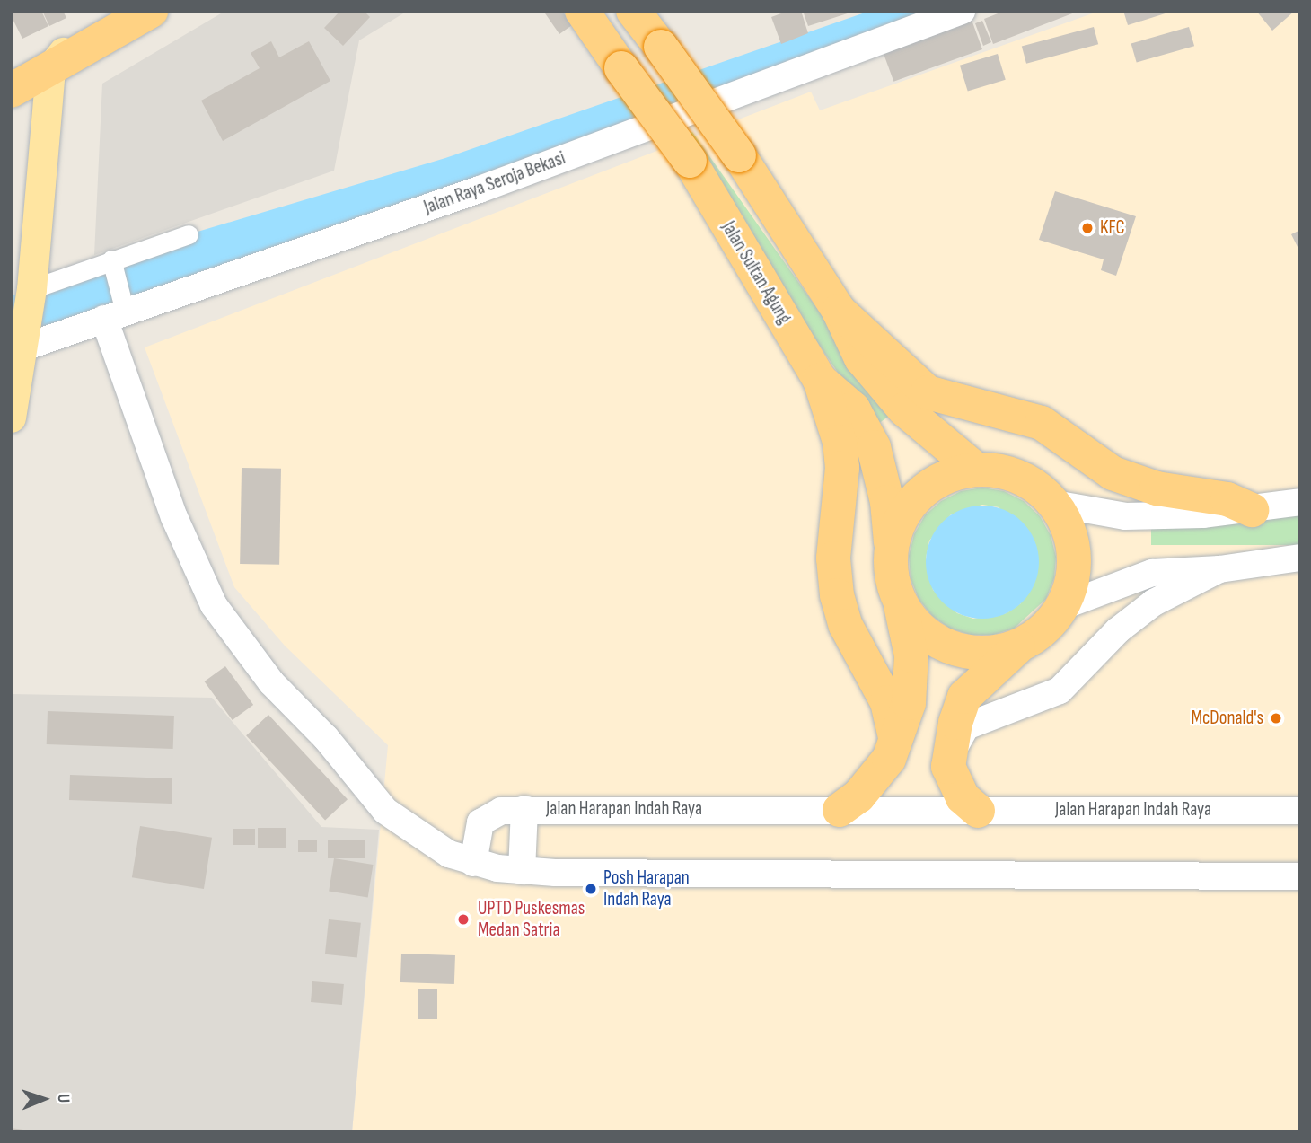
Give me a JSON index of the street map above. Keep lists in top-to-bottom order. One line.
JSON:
{"streets":{"highway":["Jalan Sultan Agung"],"street":["Jalan Raya Seroja Bekasi","Jalan Harapan Indah Raya"]},"places":["KFC","McDonald's","Posh Harapan Indah Raya","UPTD Puskesmas Medan Satria"],"north":"right"}
